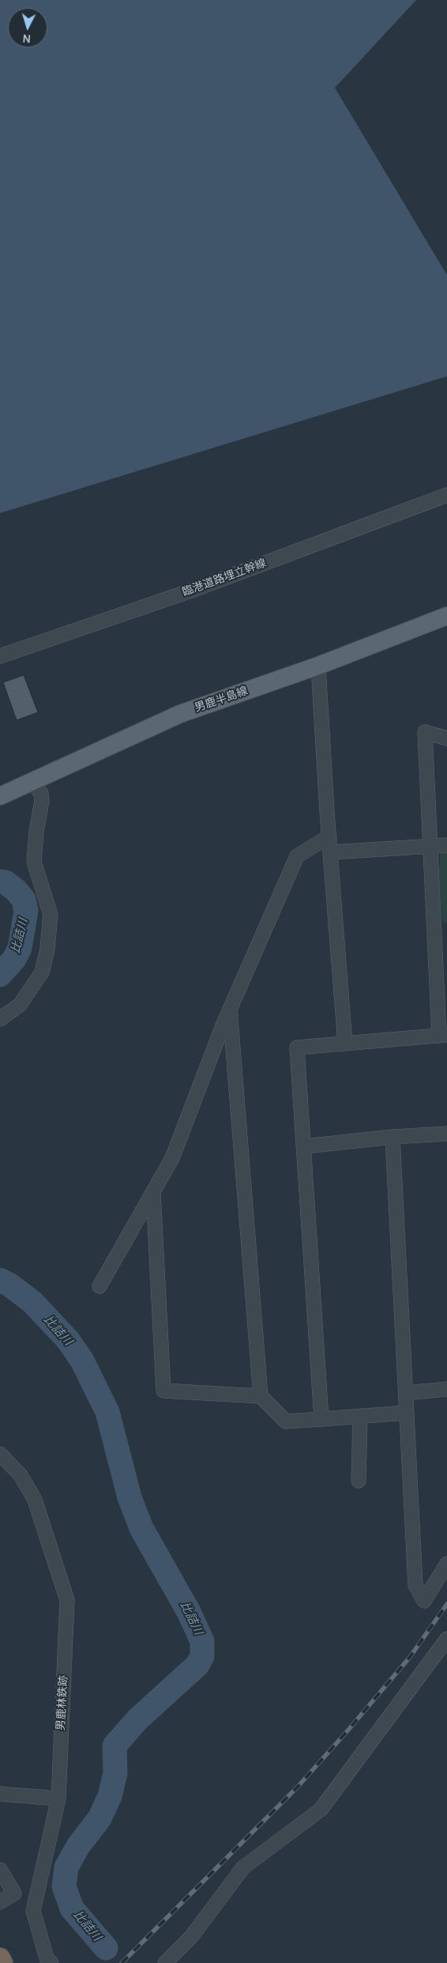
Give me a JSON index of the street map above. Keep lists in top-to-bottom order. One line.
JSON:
{"streets":{"main road":["男鹿半島線"],"street":["臨港道路埋立幹線","男鹿林鉄跡"]},"water":["比詰川"],"north":"bottom"}
